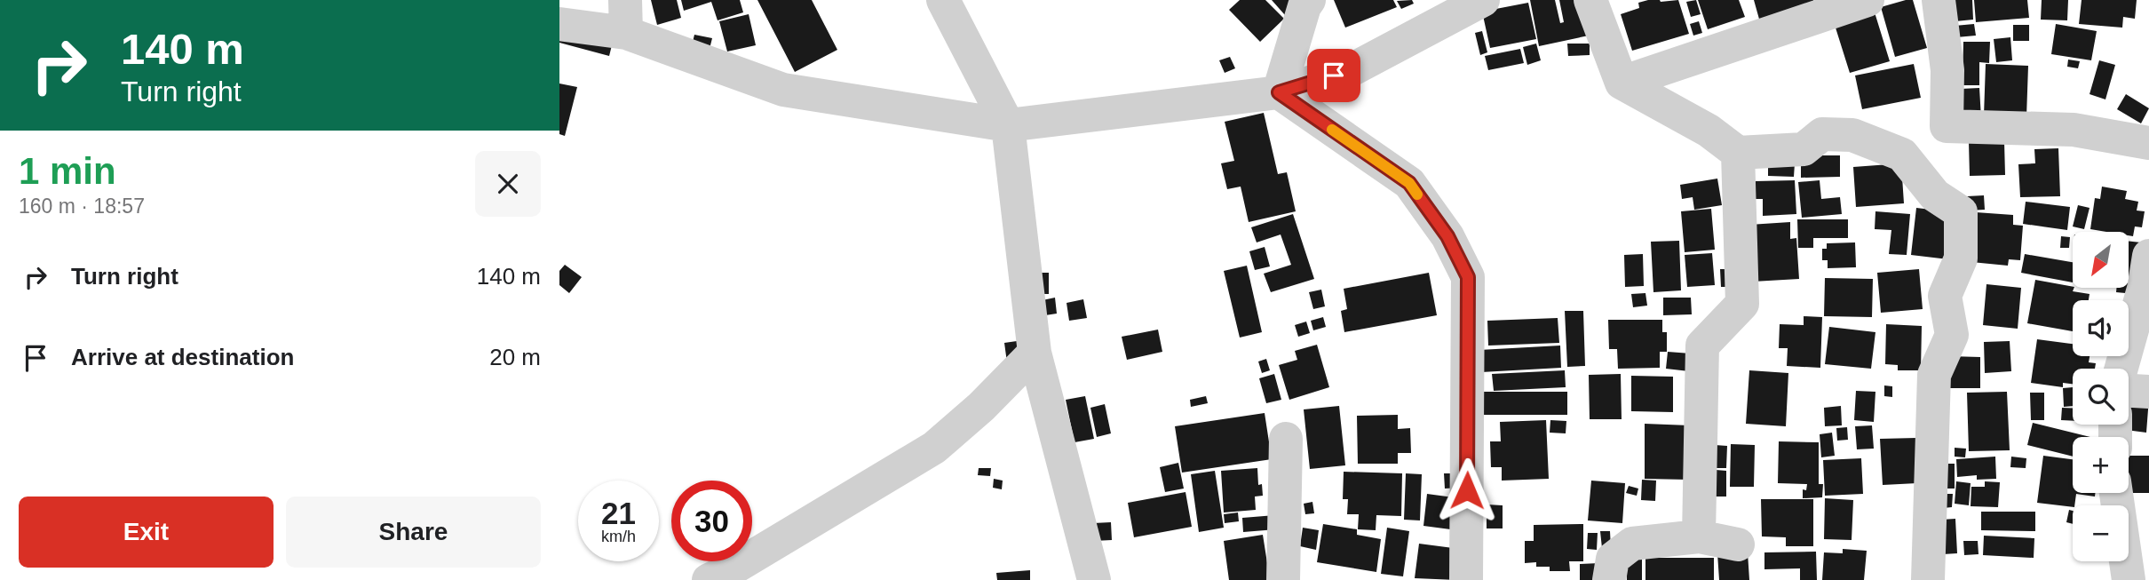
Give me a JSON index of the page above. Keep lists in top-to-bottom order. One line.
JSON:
{"north":"bottom left","page":{"turn":["140 m","Turn right"],"heading":["1 min","160 m · 18:57"],"map_buttons":["+","−"],"list":[{"name":"Turn right","value":"140 m"},{"name":"Arrive at destination","value":"20 m"}],"speed":"21 km/h","limit":"30","buttons":["Exit","Share"]}}
